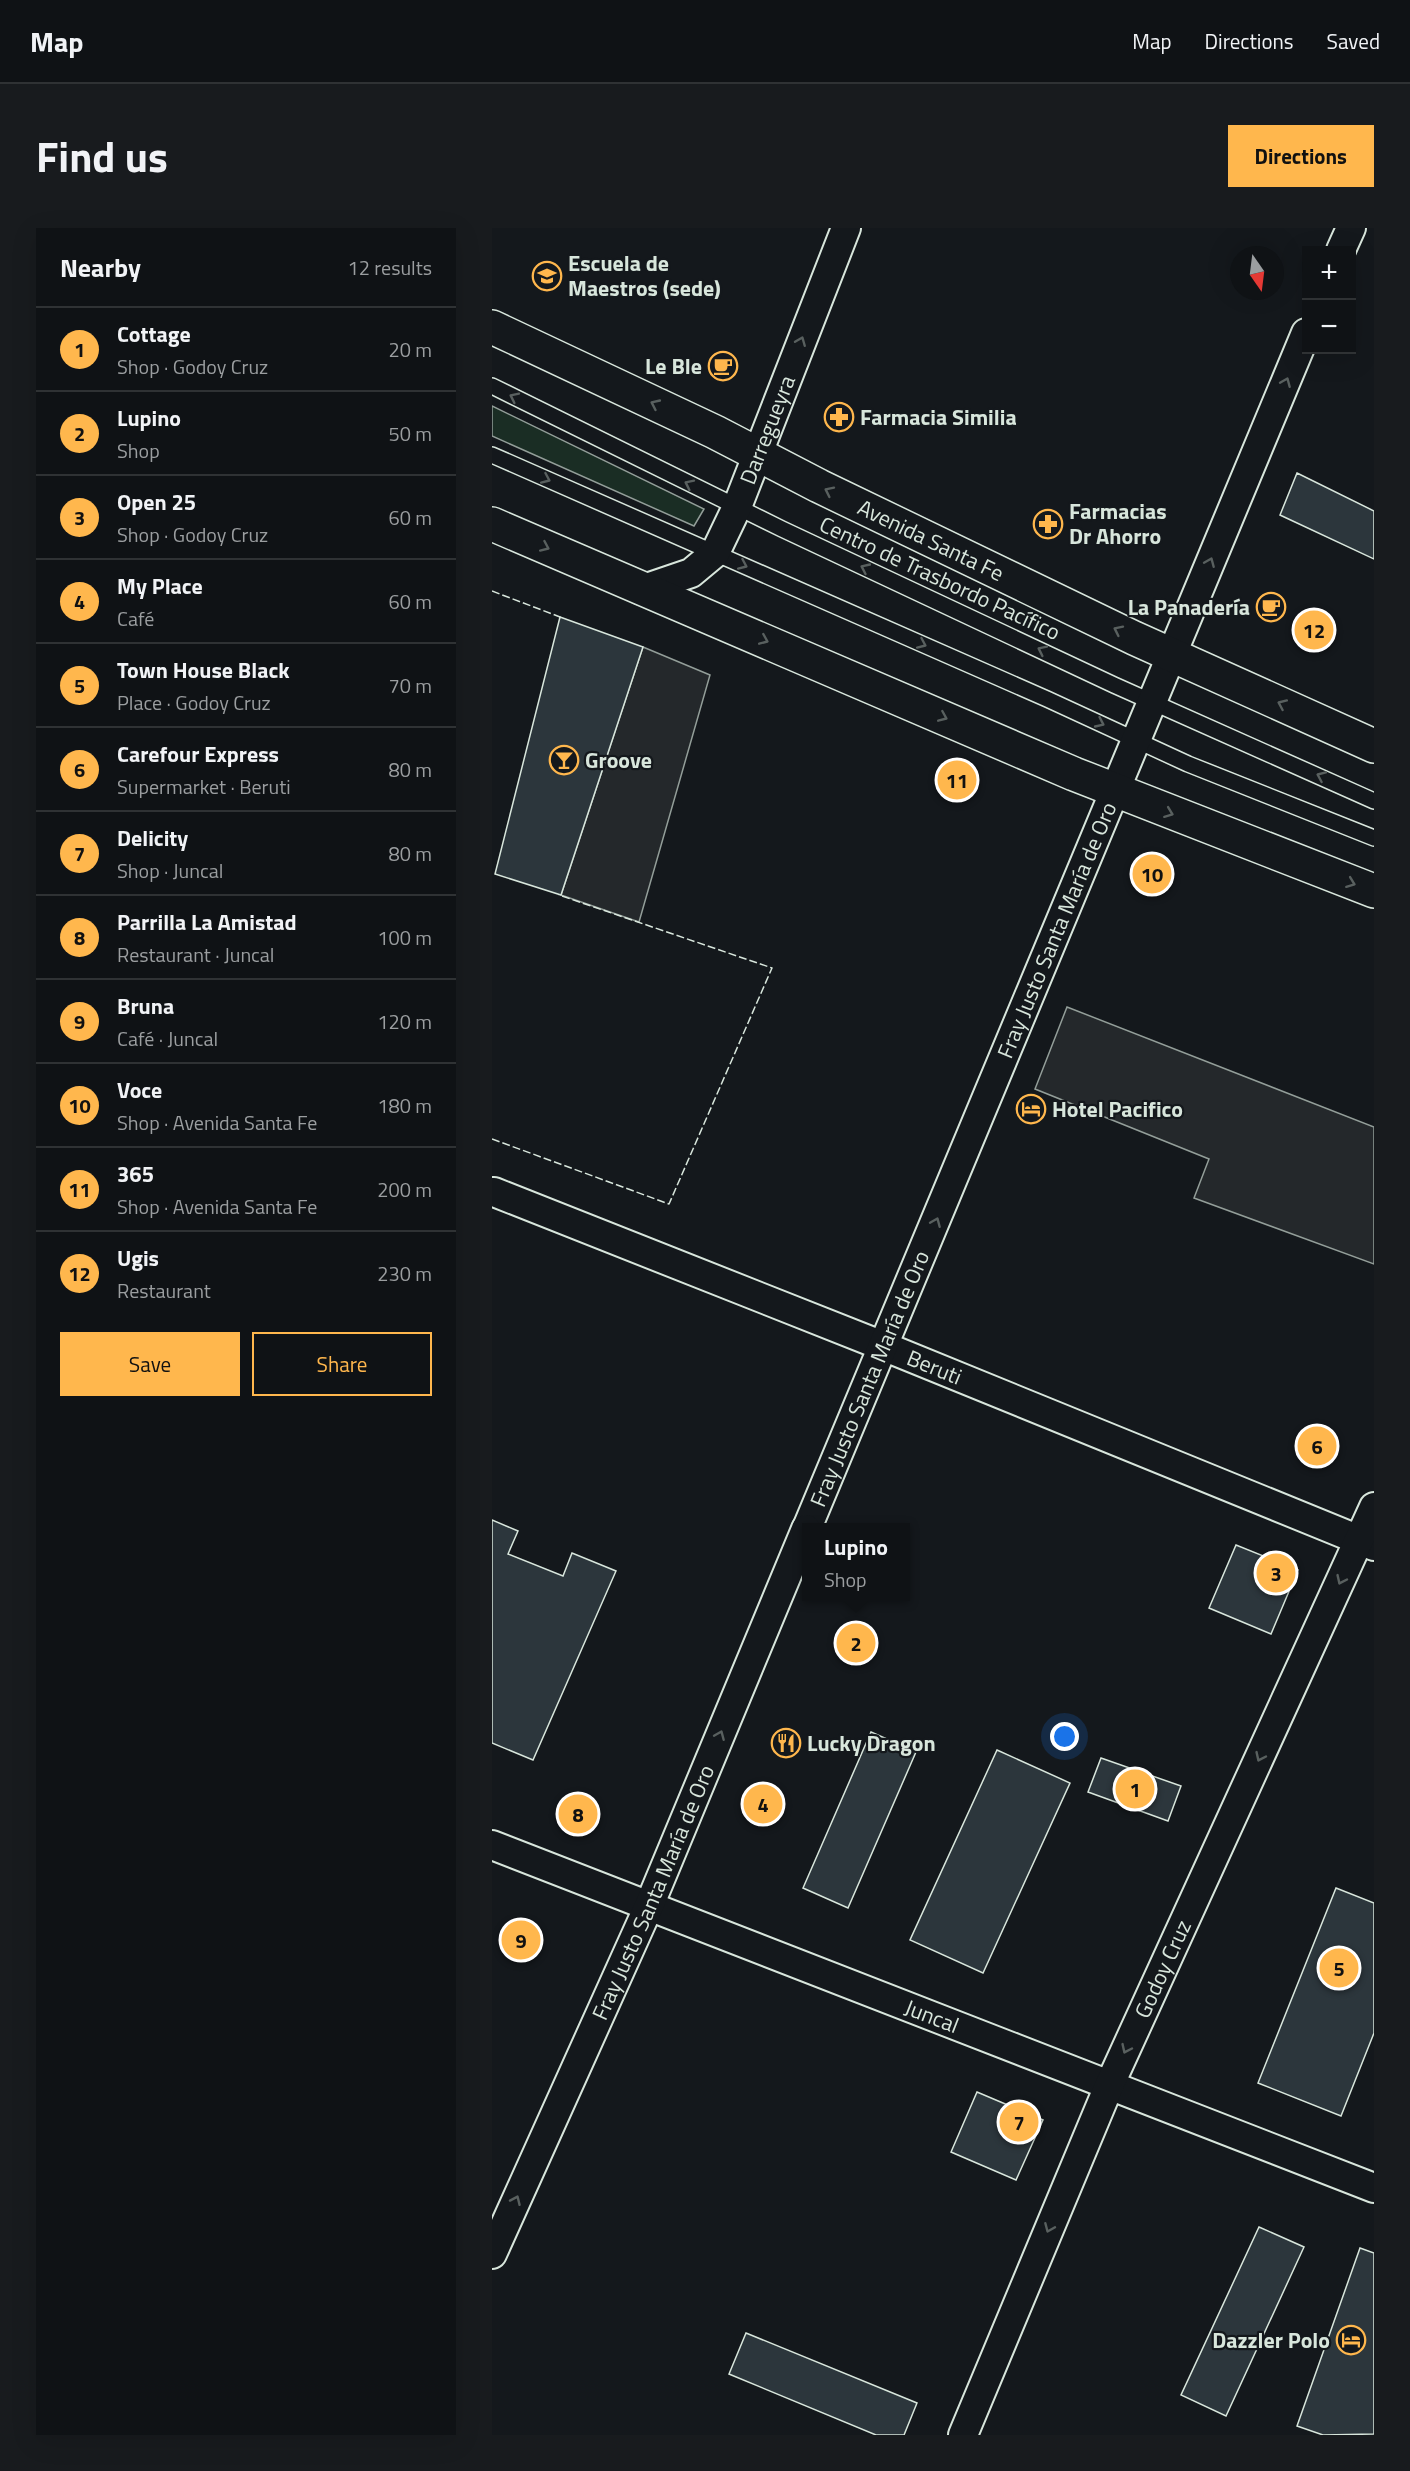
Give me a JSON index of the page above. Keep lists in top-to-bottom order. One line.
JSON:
{"streets":{"main road":["Avenida Santa Fe"],"street":["Darregueyra","Fray Justo Santa María de Oro","Beruti","Godoy Cruz","Juncal"],"lane":["Centro de Trasbordo Pacífico"]},"crossings":[["Darregueyra","Avenida Santa Fe"],["Darregueyra","Centro de Trasbordo Pacífico"],["Avenida Santa Fe","Fray Justo Santa María de Oro"],["Centro de Trasbordo Pacífico","Fray Justo Santa María de Oro"],["Fray Justo Santa María de Oro","Beruti"],["Fray Justo Santa María de Oro","Juncal"],["Beruti","Godoy Cruz"],["Godoy Cruz","Juncal"]],"one_way":["Darregueyra","Fray Justo Santa María de Oro","Godoy Cruz"],"places":{"school or university":["Escuela de Maestros (sede)"],"cafe":["Le Ble","La Panadería"],"pharmacy":["Farmacia Similia","Farmacias Dr Ahorro"],"bar":["Groove"],"hotel":["Hotel Pacifico","Dazzler Polo"],"restaurant":["Lucky Dragon"]},"north":"bottom","page":{"header":"Map","nav":["Map","Directions","Saved"],"title":"Find us","buttons":["Directions",["Save","Share"]],"heading":["Nearby","12 results"],"map_buttons":["+","−"],"list":[{"mark":"1","name":"Cottage","note":"Shop · Godoy Cruz","value":"20 m"},{"mark":"2","name":"Lupino","note":"Shop","value":"50 m"},{"mark":"3","name":"Open 25","note":"Shop · Godoy Cruz","value":"60 m"},{"mark":"4","name":"My Place","note":"Café","value":"60 m"},{"mark":"5","name":"Town House Black","note":"Place · Godoy Cruz","value":"70 m"},{"mark":"6","name":"Carefour Express","note":"Supermarket · Beruti","value":"80 m"},{"mark":"7","name":"Delicity","note":"Shop · Juncal","value":"80 m"},{"mark":"8","name":"Parrilla La Amistad","note":"Restaurant · Juncal","value":"100 m"},{"mark":"9","name":"Bruna","note":"Café · Juncal","value":"120 m"},{"mark":"10","name":"Voce","note":"Shop · Avenida Santa Fe","value":"180 m"},{"mark":"11","name":"365","note":"Shop · Avenida Santa Fe","value":"200 m"},{"mark":"12","name":"Ugis","note":"Restaurant","value":"230 m"}],"pins":["12","11","10","6","3","2","1","4","8","9","5","7"],"popup":["Lupino","Shop"]}}
